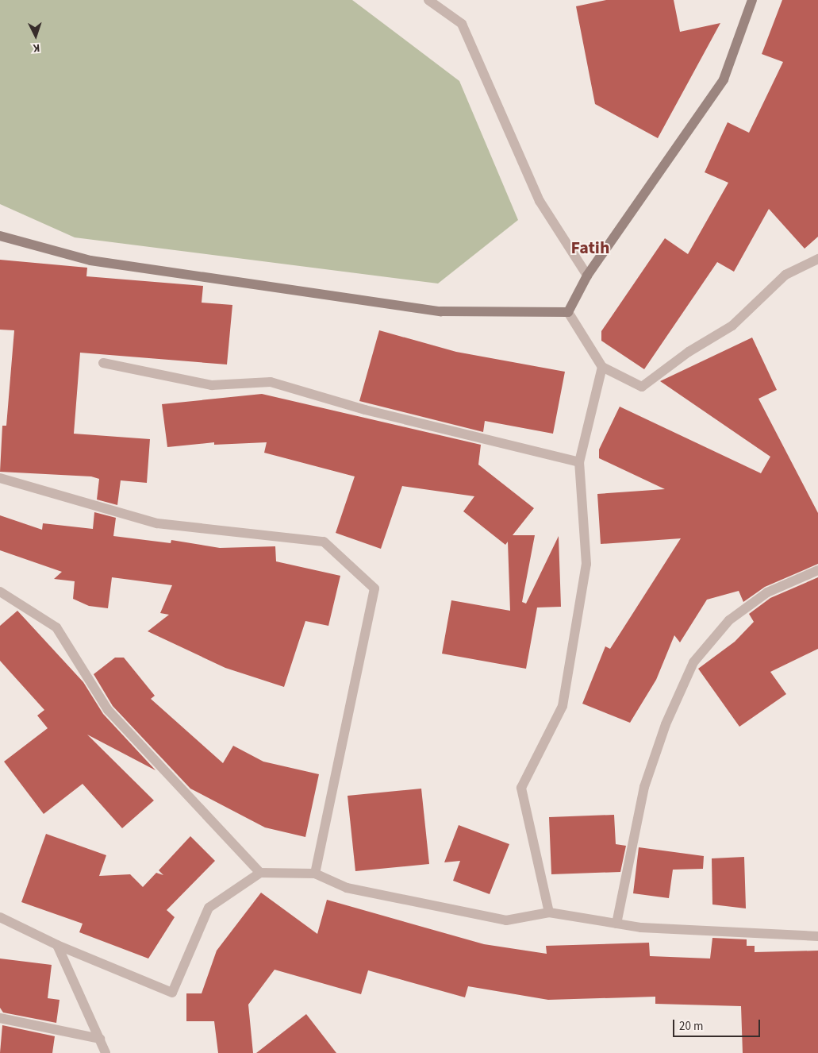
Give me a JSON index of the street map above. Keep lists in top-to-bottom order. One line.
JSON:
{"districts":["Fatih"],"scale_bar":"20 m","north":"bottom"}
